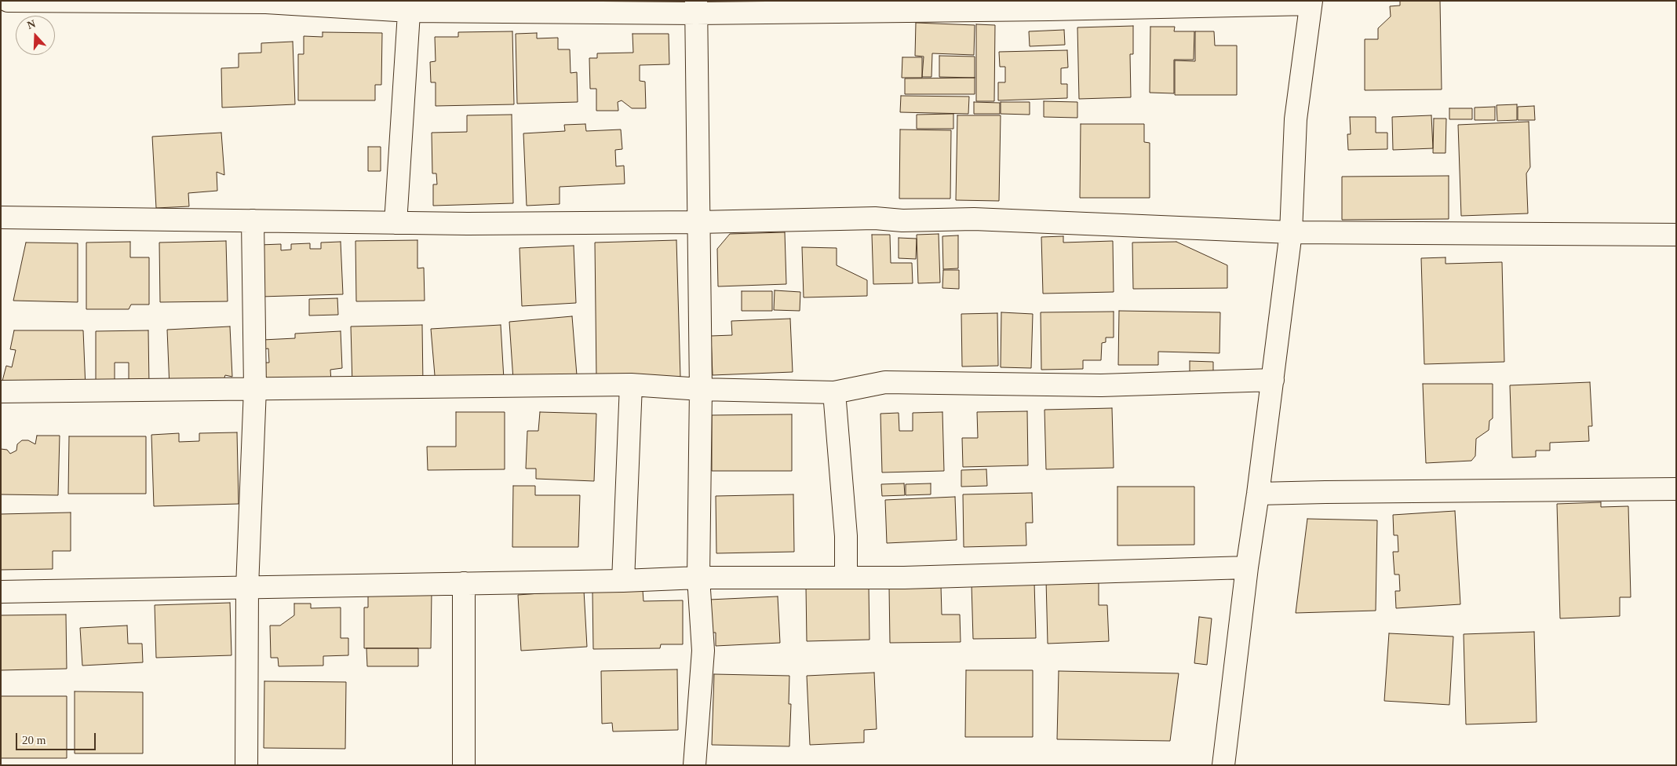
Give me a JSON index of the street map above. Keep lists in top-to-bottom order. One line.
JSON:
{"scale_bar":"20 m","north":"top"}
